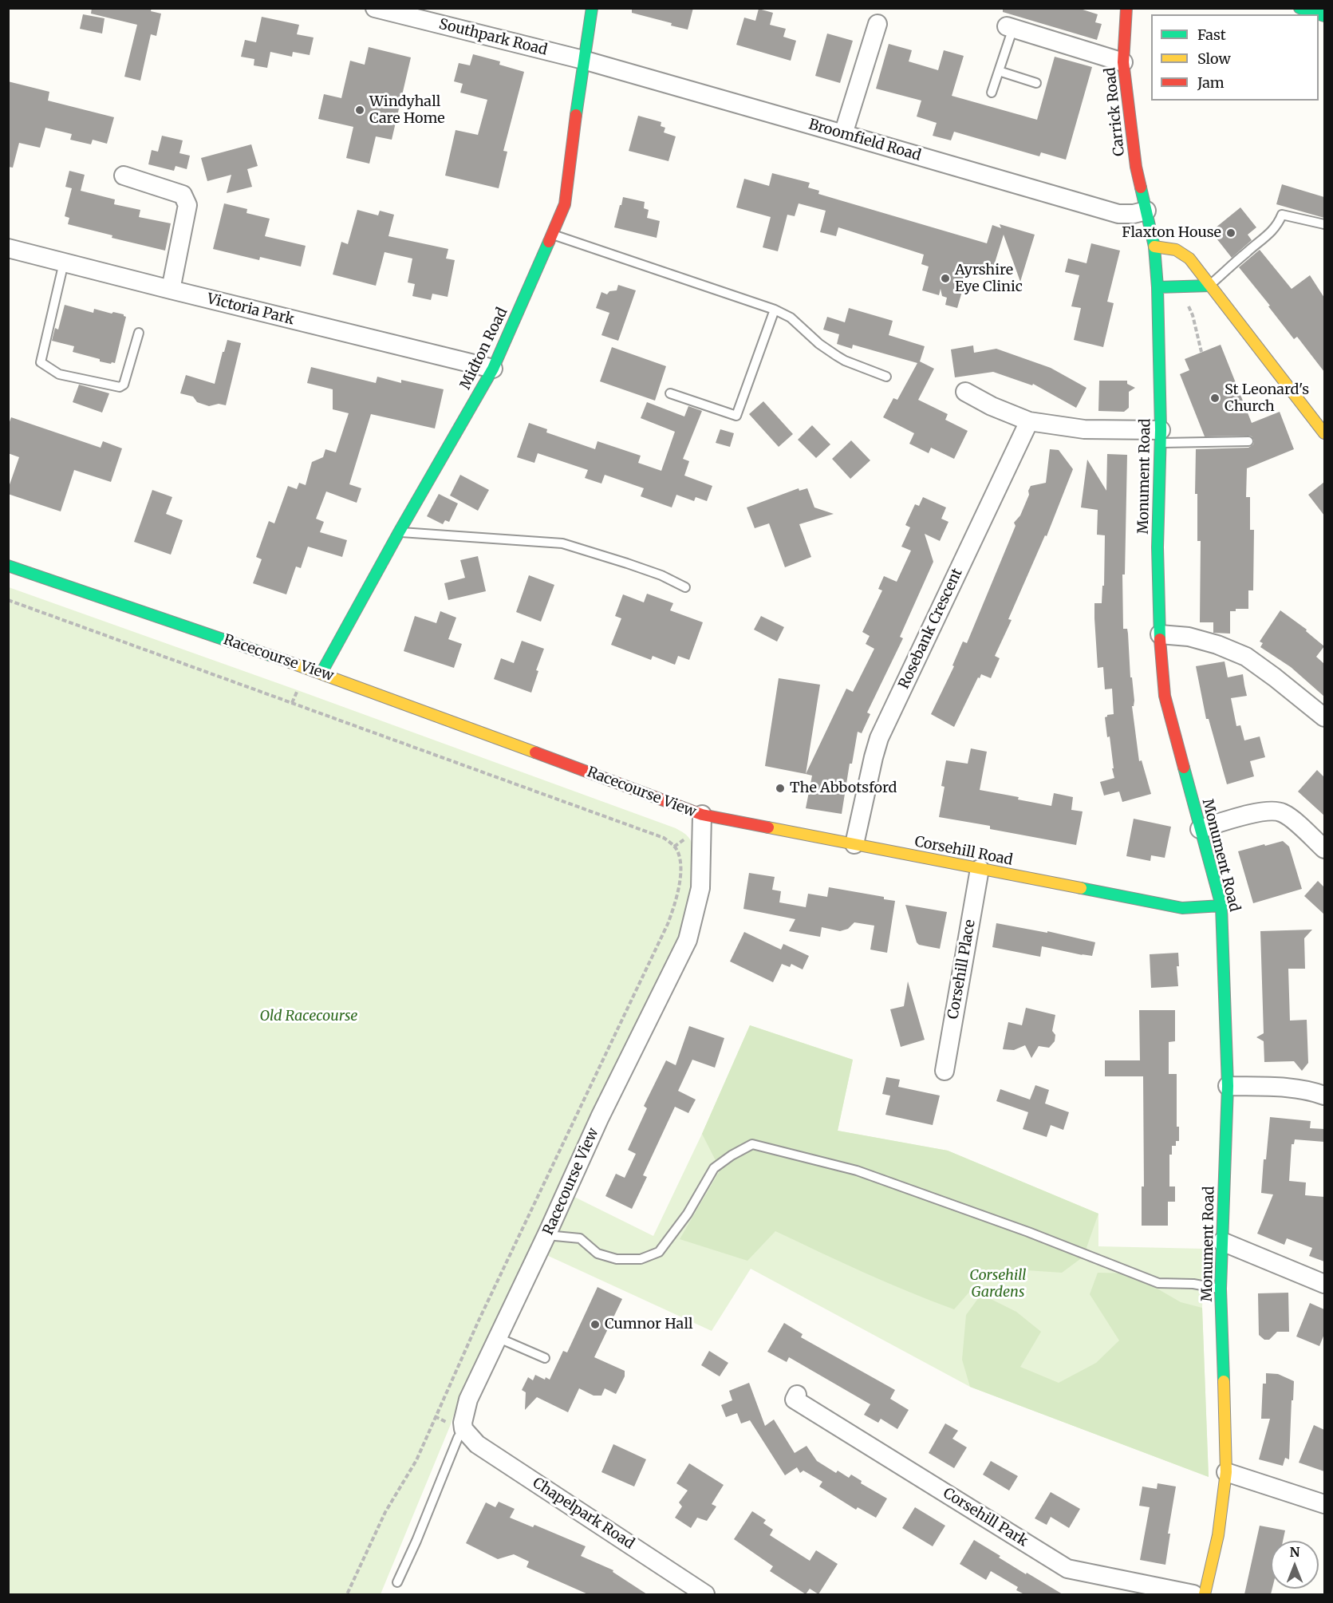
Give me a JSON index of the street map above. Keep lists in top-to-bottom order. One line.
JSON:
{"streets":{"street":["Southpark Road","Carrick Road","Broomfield Road","Victoria Park","Midton Road","Monument Road","Rosebank Crescent","Racecourse View","Corsehill Road","Corsehill Place","Chapelpark Road","Corsehill Park"]},"crossings":[["Southpark Road","Broomfield Road"],["Southpark Road","Midton Road"],["Carrick Road","Broomfield Road"],["Carrick Road","Monument Road"],["Broomfield Road","Midton Road"],["Broomfield Road","Monument Road"],["Victoria Park","Midton Road"],["Midton Road","Racecourse View"],["Monument Road","Corsehill Road"],["Rosebank Crescent","Corsehill Road"],["Racecourse View","Corsehill Road"],["Racecourse View","Chapelpark Road"],["Corsehill Road","Corsehill Place"]],"parks":["Old Racecourse","Corsehill Gardens"],"places":["Windyhall Care Home","Flaxton House","Ayrshire Eye Clinic","St Leonard's Church","The Abbotsford","Cumnor Hall"],"legend":["Fast","Slow","Jam"],"north":"top"}
